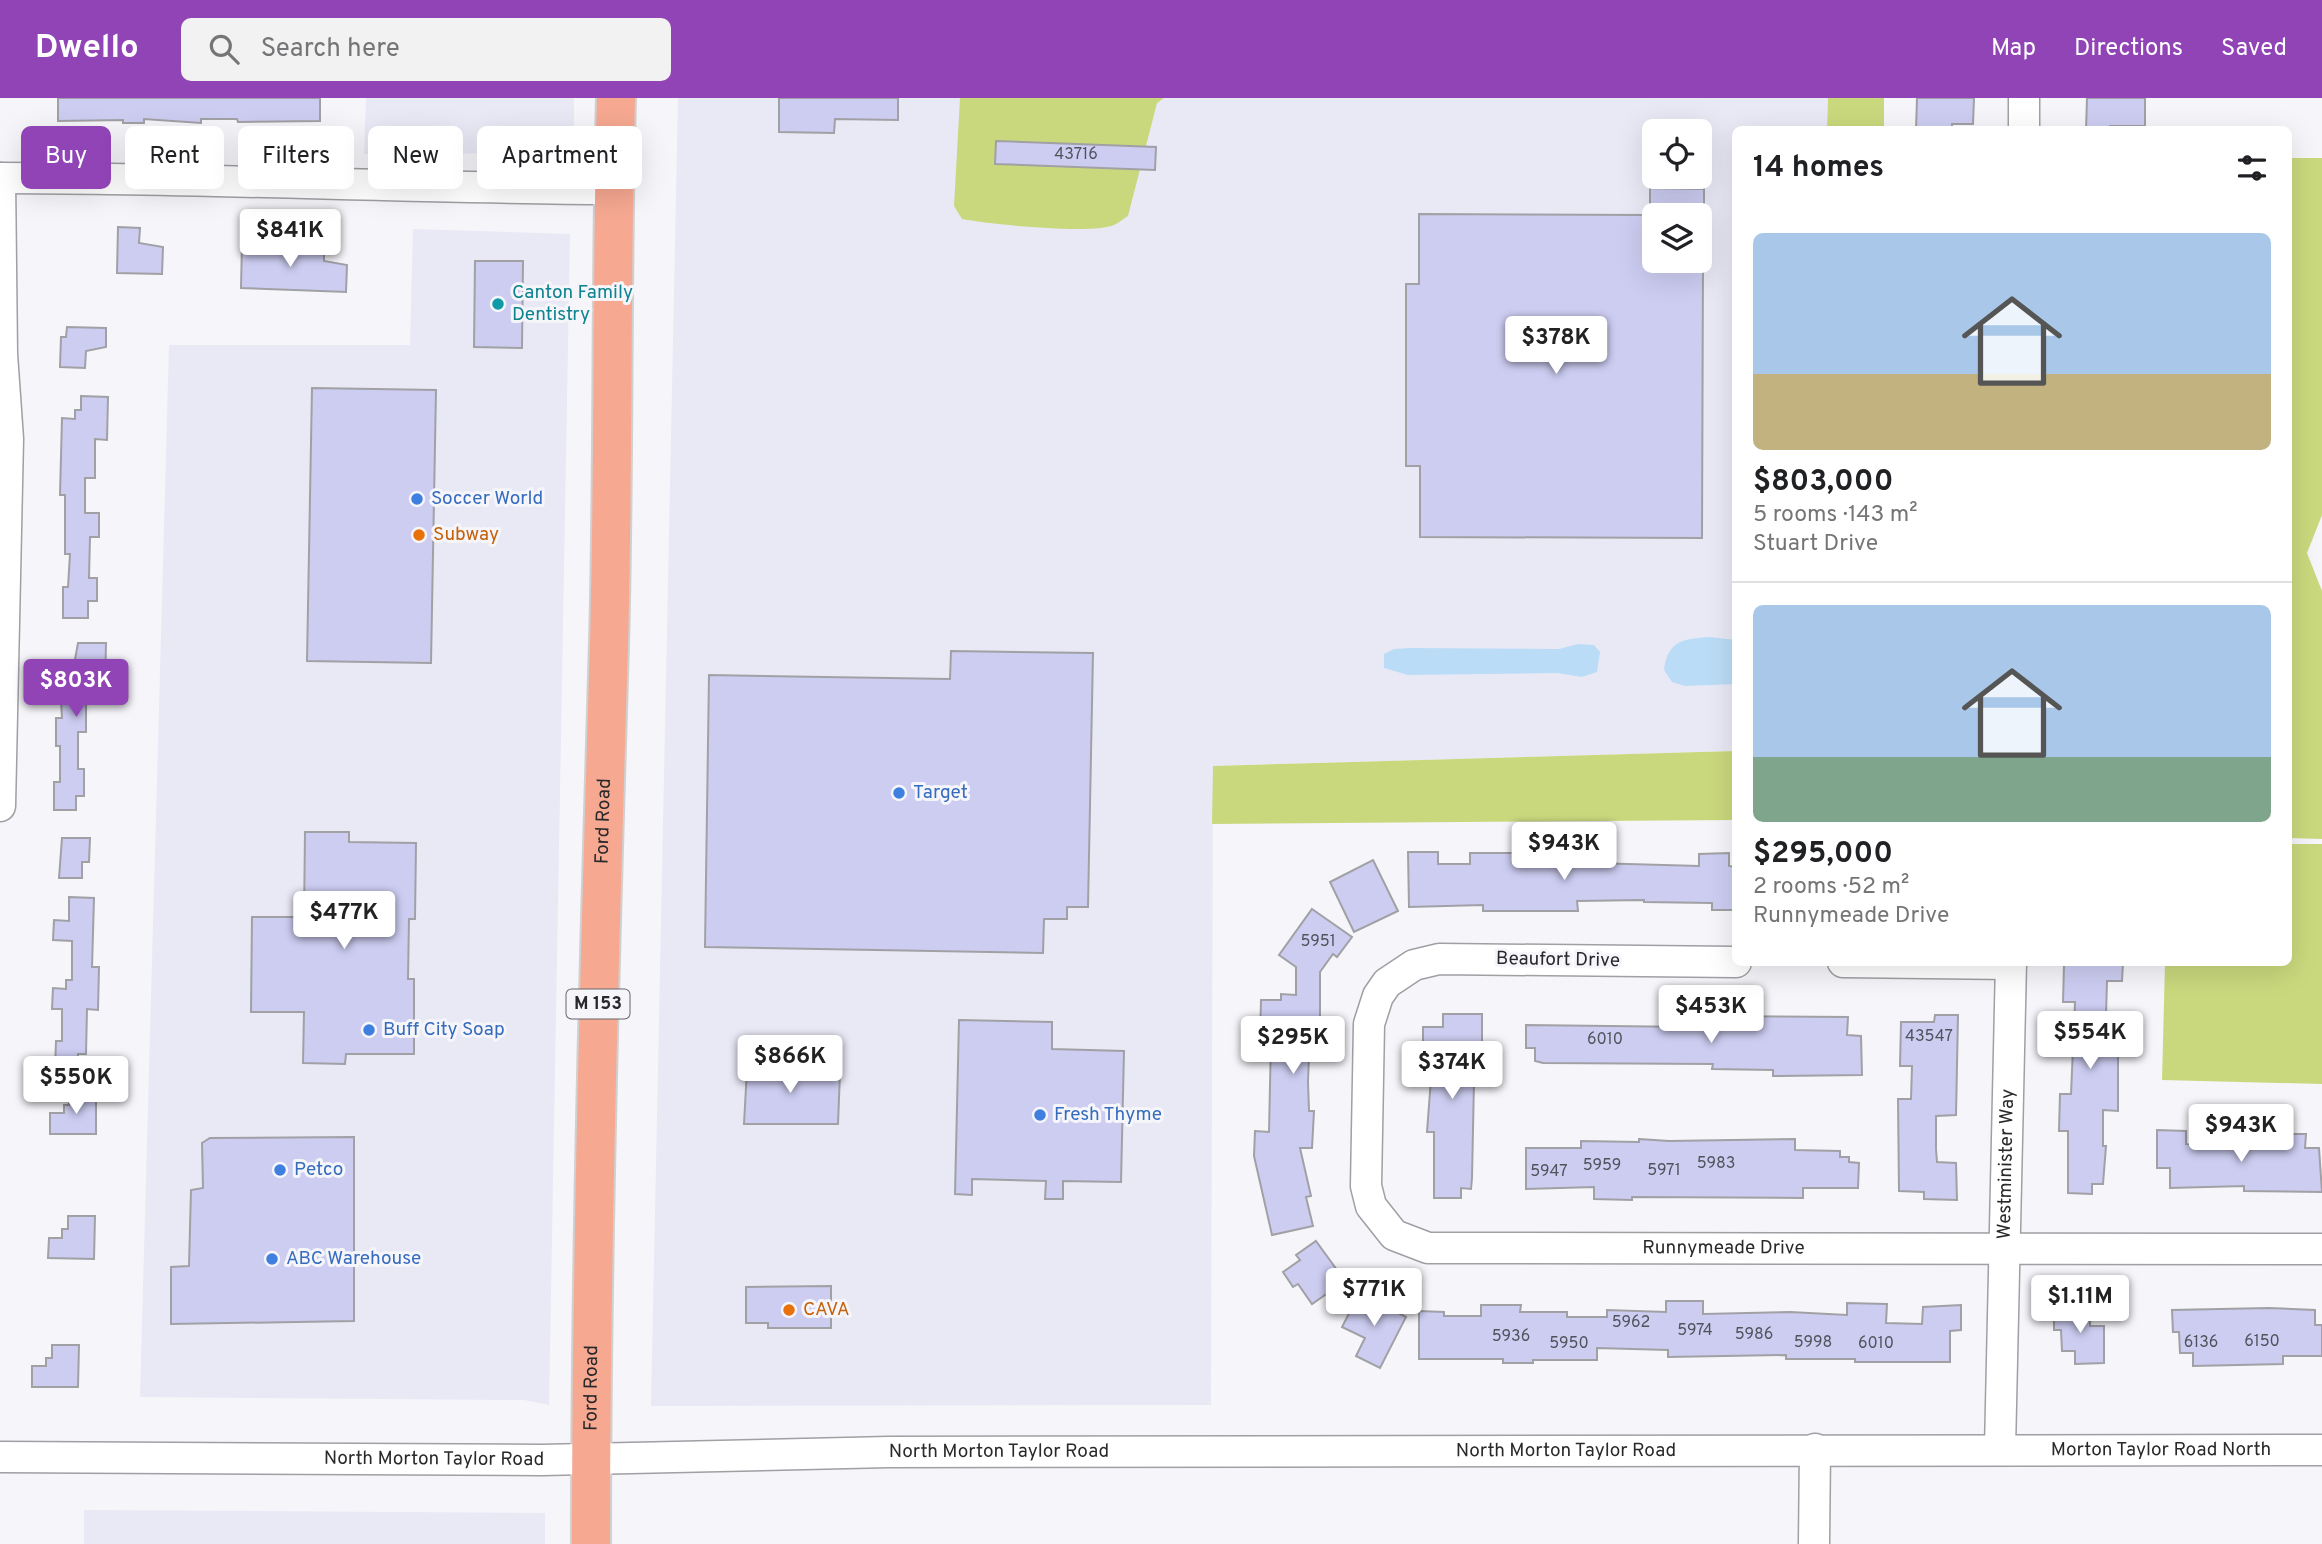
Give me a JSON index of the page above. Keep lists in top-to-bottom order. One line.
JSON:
{"streets":{"main road":["Ford Road","M 153"],"street":["Beaufort Drive","Westminister Way","Runnymeade Drive","North Morton Taylor Road","Morton Taylor Road North"]},"crossings":[["Ford Road","North Morton Taylor Road"],["Beaufort Drive","Runnymeade Drive"],["Westminister Way","Runnymeade Drive"],["Westminister Way","North Morton Taylor Road"],["Westminister Way","Morton Taylor Road North"],["North Morton Taylor Road","Morton Taylor Road North"]],"places":["Canton Family Dentistry","Soccer World","Subway","Target","Buff City Soap","Fresh Thyme","Petco","ABC Warehouse","CAVA"],"house_numbers":["43716","5951","43547","6010","5983","5959","5971","5947","5962","5974","5986","5936","6150","5998","6136","5950","6010"],"page":{"header":"Dwello","search":"Search here","nav":["Map","Directions","Saved"],"chip":["Buy","Rent","Filters","New","Apartment"],"heading":"14 homes","price":["$841K","$378K","$803K","$943K","$477K","$453K","$554K","$295K","$866K","$374K","$550K","$943K","$771K","$1.11M"],"list":[{"name":"$803,000","note":"5 rooms · 143 m² · Stuart Drive"},{"name":"$295,000","note":"2 rooms · 52 m² · Runnymeade Drive"}]}}
